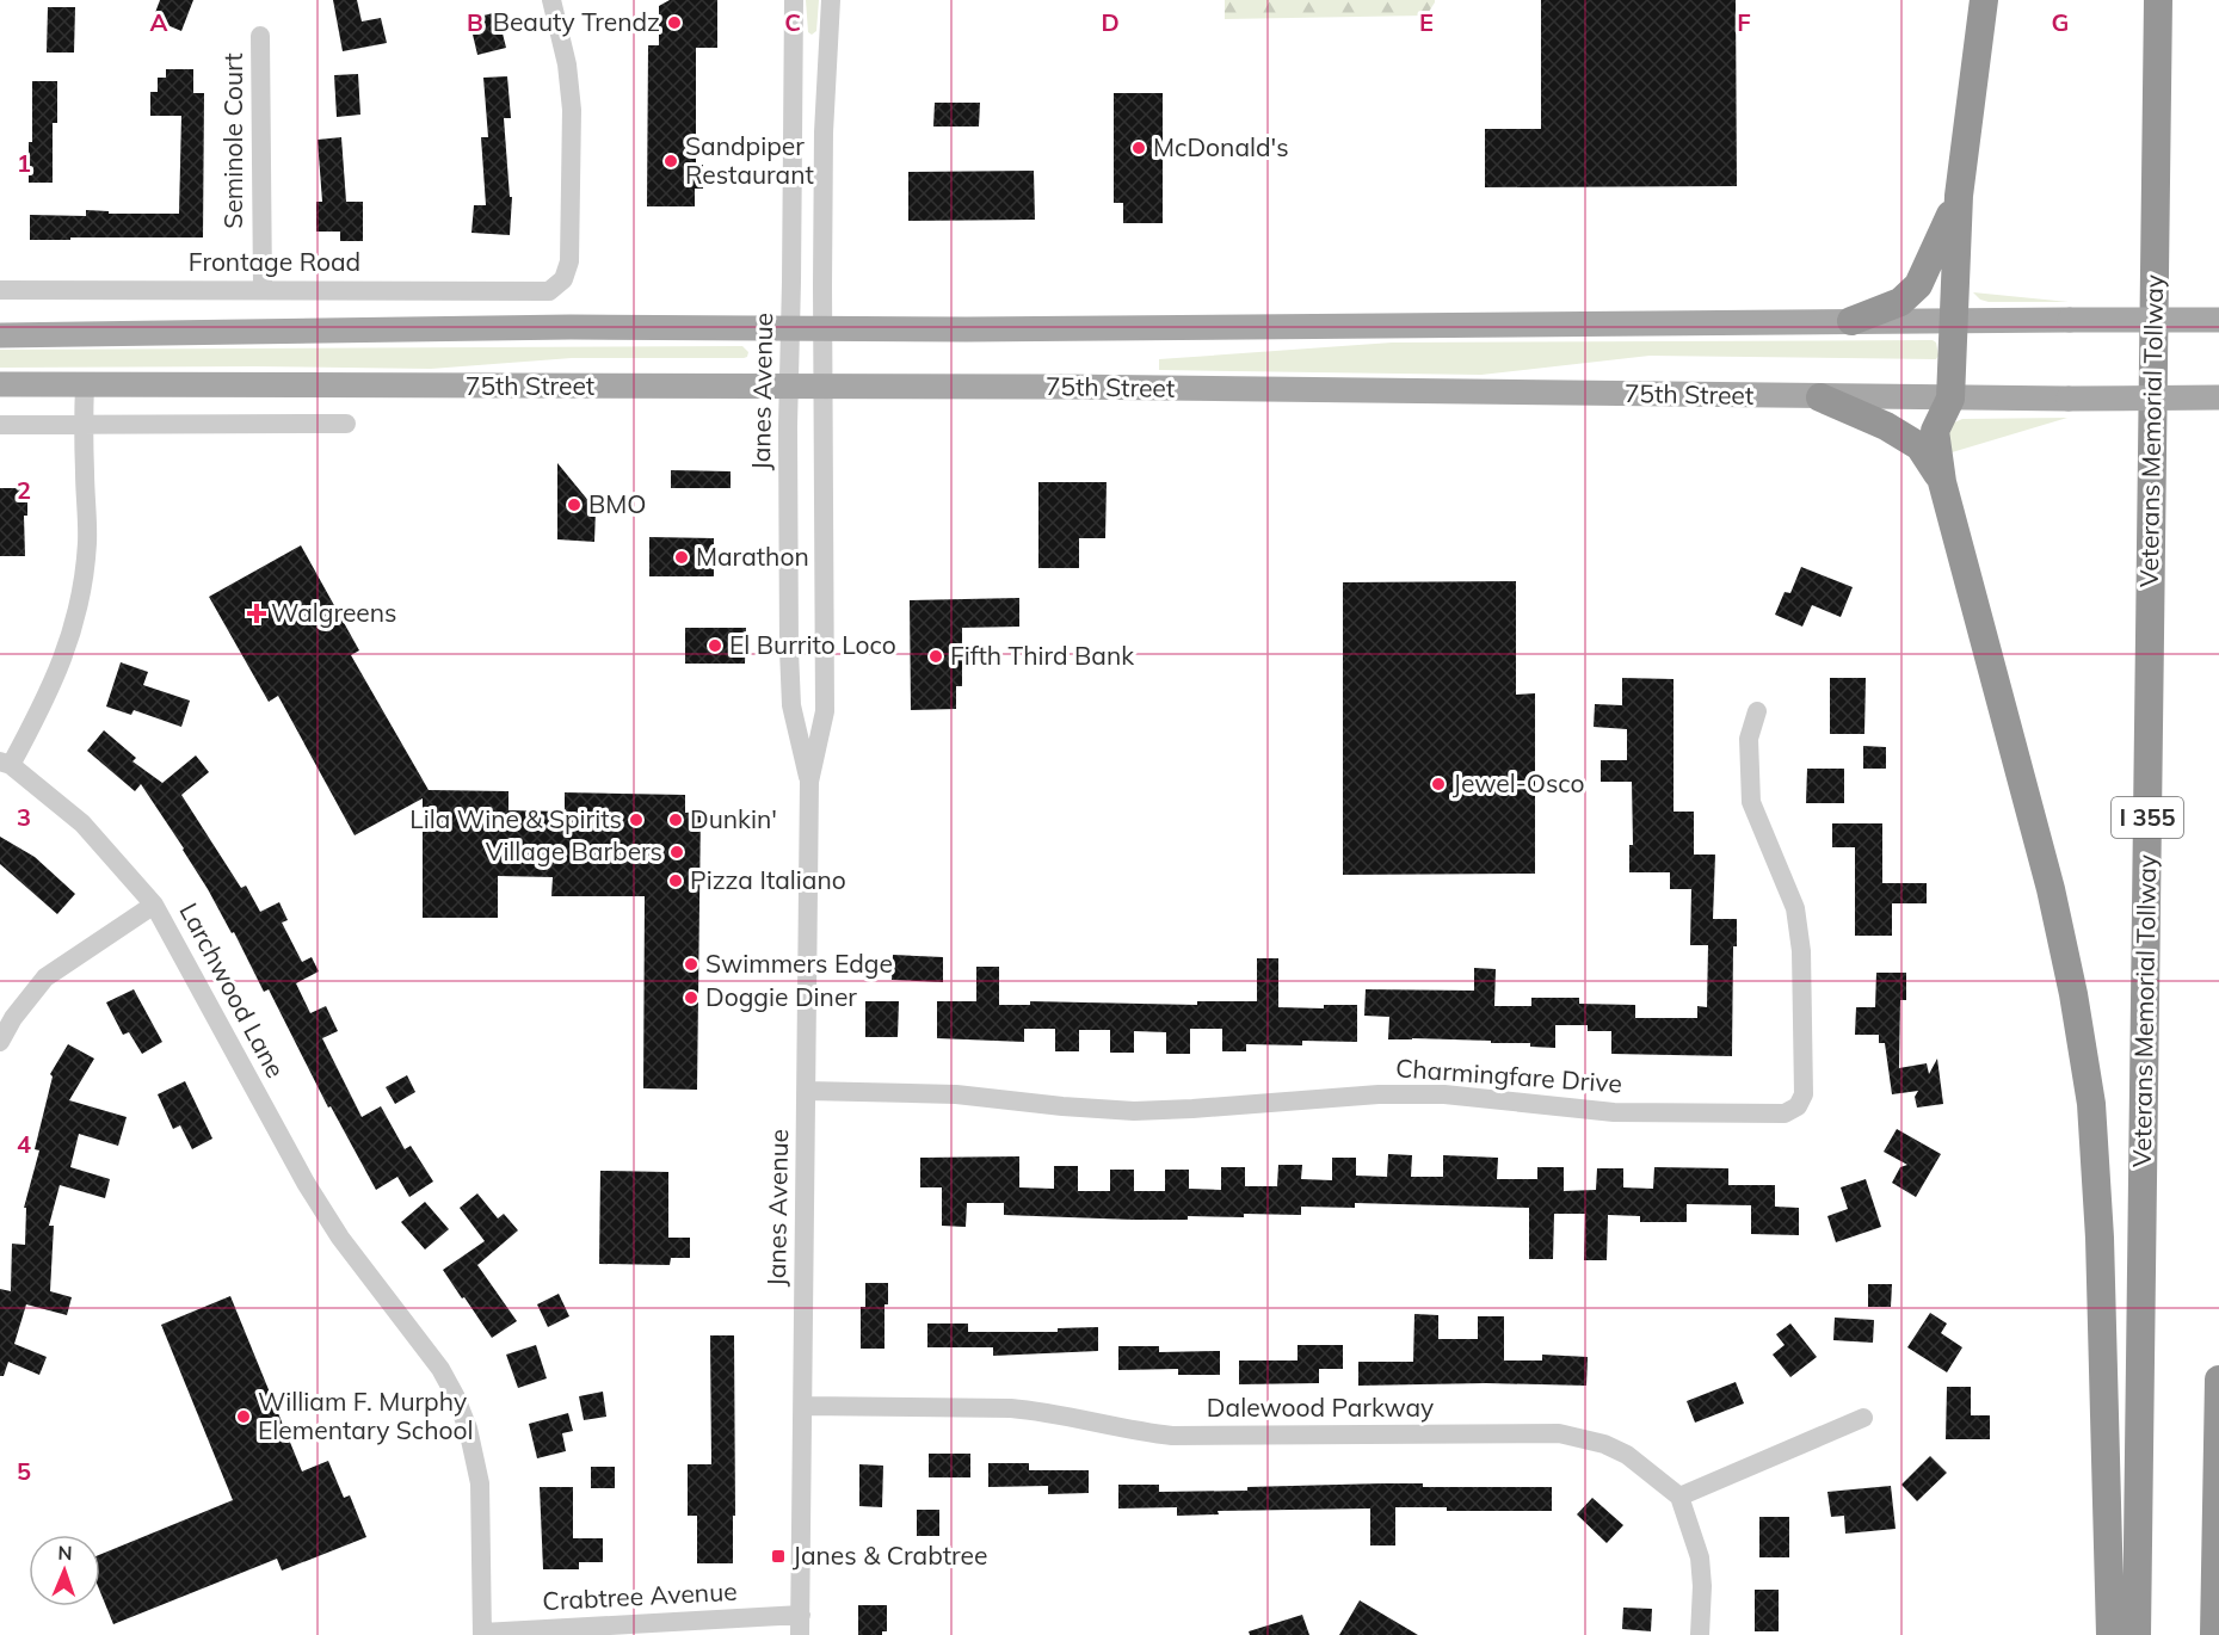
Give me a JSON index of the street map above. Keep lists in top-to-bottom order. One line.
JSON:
{"streets":{"highway":["Veterans Memorial Tollway","I 355"],"main road":["75th Street"],"street":["Seminole Court","Frontage Road","Janes Avenue","Larchwood Lane","Charmingfare Drive","Dalewood Parkway","Crabtree Avenue"]},"crossings":[["Seminole Court","Frontage Road"],["75th Street","Janes Avenue"],["75th Street","Larchwood Lane"],["Janes Avenue","Charmingfare Drive"],["Janes Avenue","Dalewood Parkway"],["Janes Avenue","Crabtree Avenue"],["Larchwood Lane","Crabtree Avenue"]],"places":{"other":["Beauty Trendz","McDonald's","Sandpiper Restaurant","BMO","Marathon","El Burrito Loco","Fifth Third Bank","Jewel-Osco","Lila Wine & Spirits","Dunkin'","Village Barbers","Pizza Italiano","Swimmers Edge","Doggie Diner","William F. Murphy Elementary School"],"health":["Walgreens"],"transit":["Janes & Crabtree"]},"north":"top","grid":{"columns":["A","B","C","D","E","F","G"],"rows":["1","2","3","4","5"]}}
